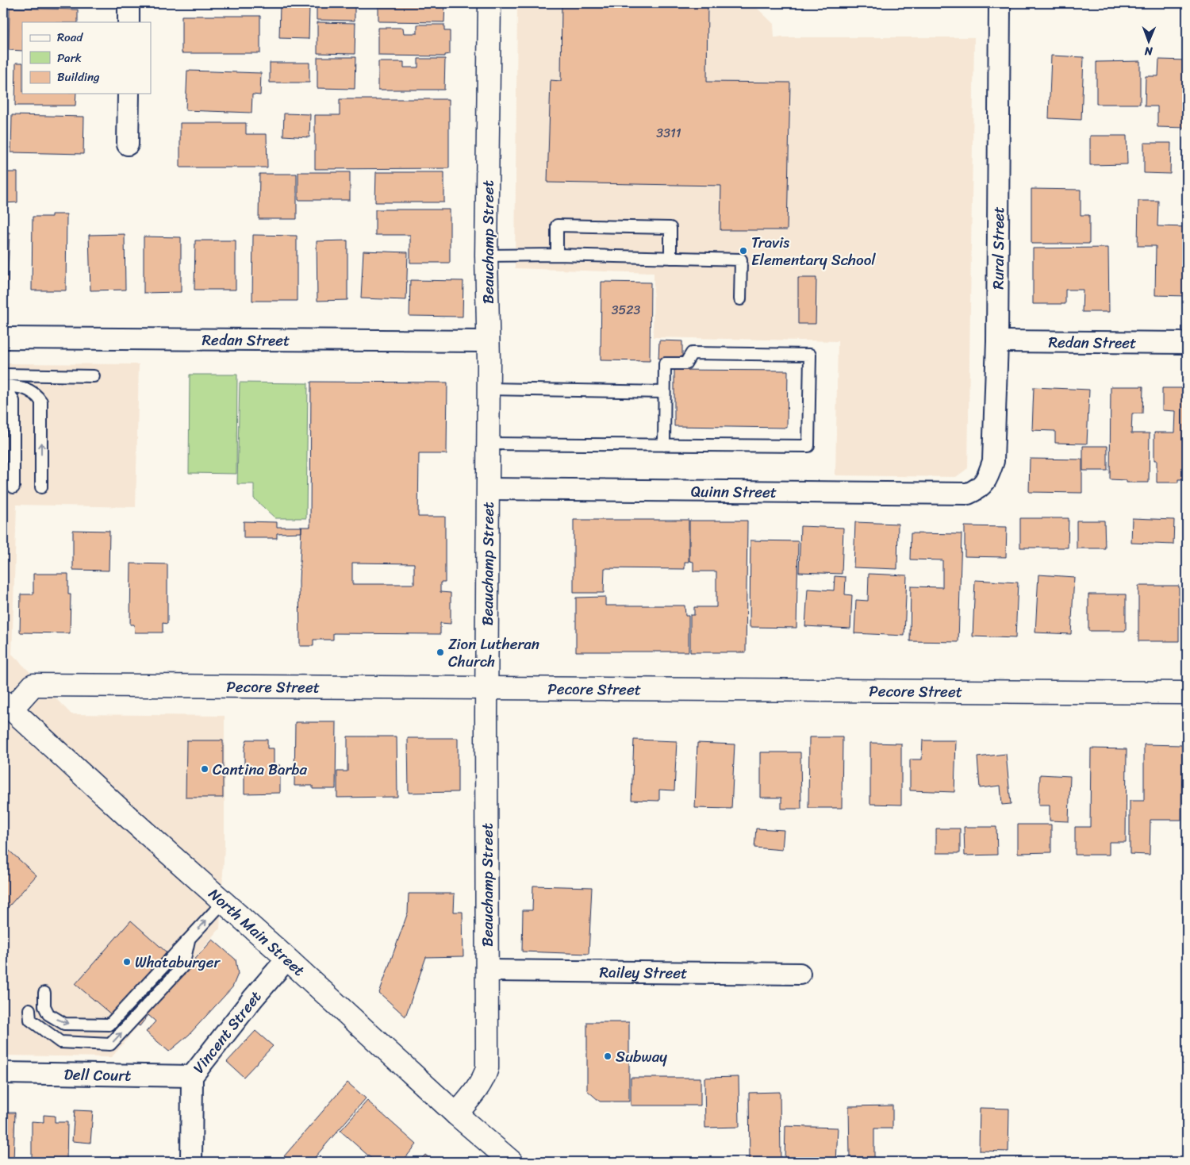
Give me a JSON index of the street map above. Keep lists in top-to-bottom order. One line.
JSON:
{"streets":{"street":["Beauchamp Street","Rural Street","Redan Street","Quinn Street","Pecore Street","North Main Street","Railey Street","Vincent Street","Dell Court"]},"crossings":[["Beauchamp Street","Redan Street"],["Beauchamp Street","Quinn Street"],["Beauchamp Street","Pecore Street"],["Beauchamp Street","North Main Street"],["Beauchamp Street","Railey Street"],["Rural Street","Redan Street"],["Rural Street","Quinn Street"],["Pecore Street","North Main Street"],["North Main Street","Vincent Street"],["Vincent Street","Dell Court"]],"places":["Travis Elementary School","Zion Lutheran Church","Cantina Barba","Whataburger","Subway"],"house_numbers":["3311","3523"],"legend":["Road","Park","Building"],"north":"bottom"}
